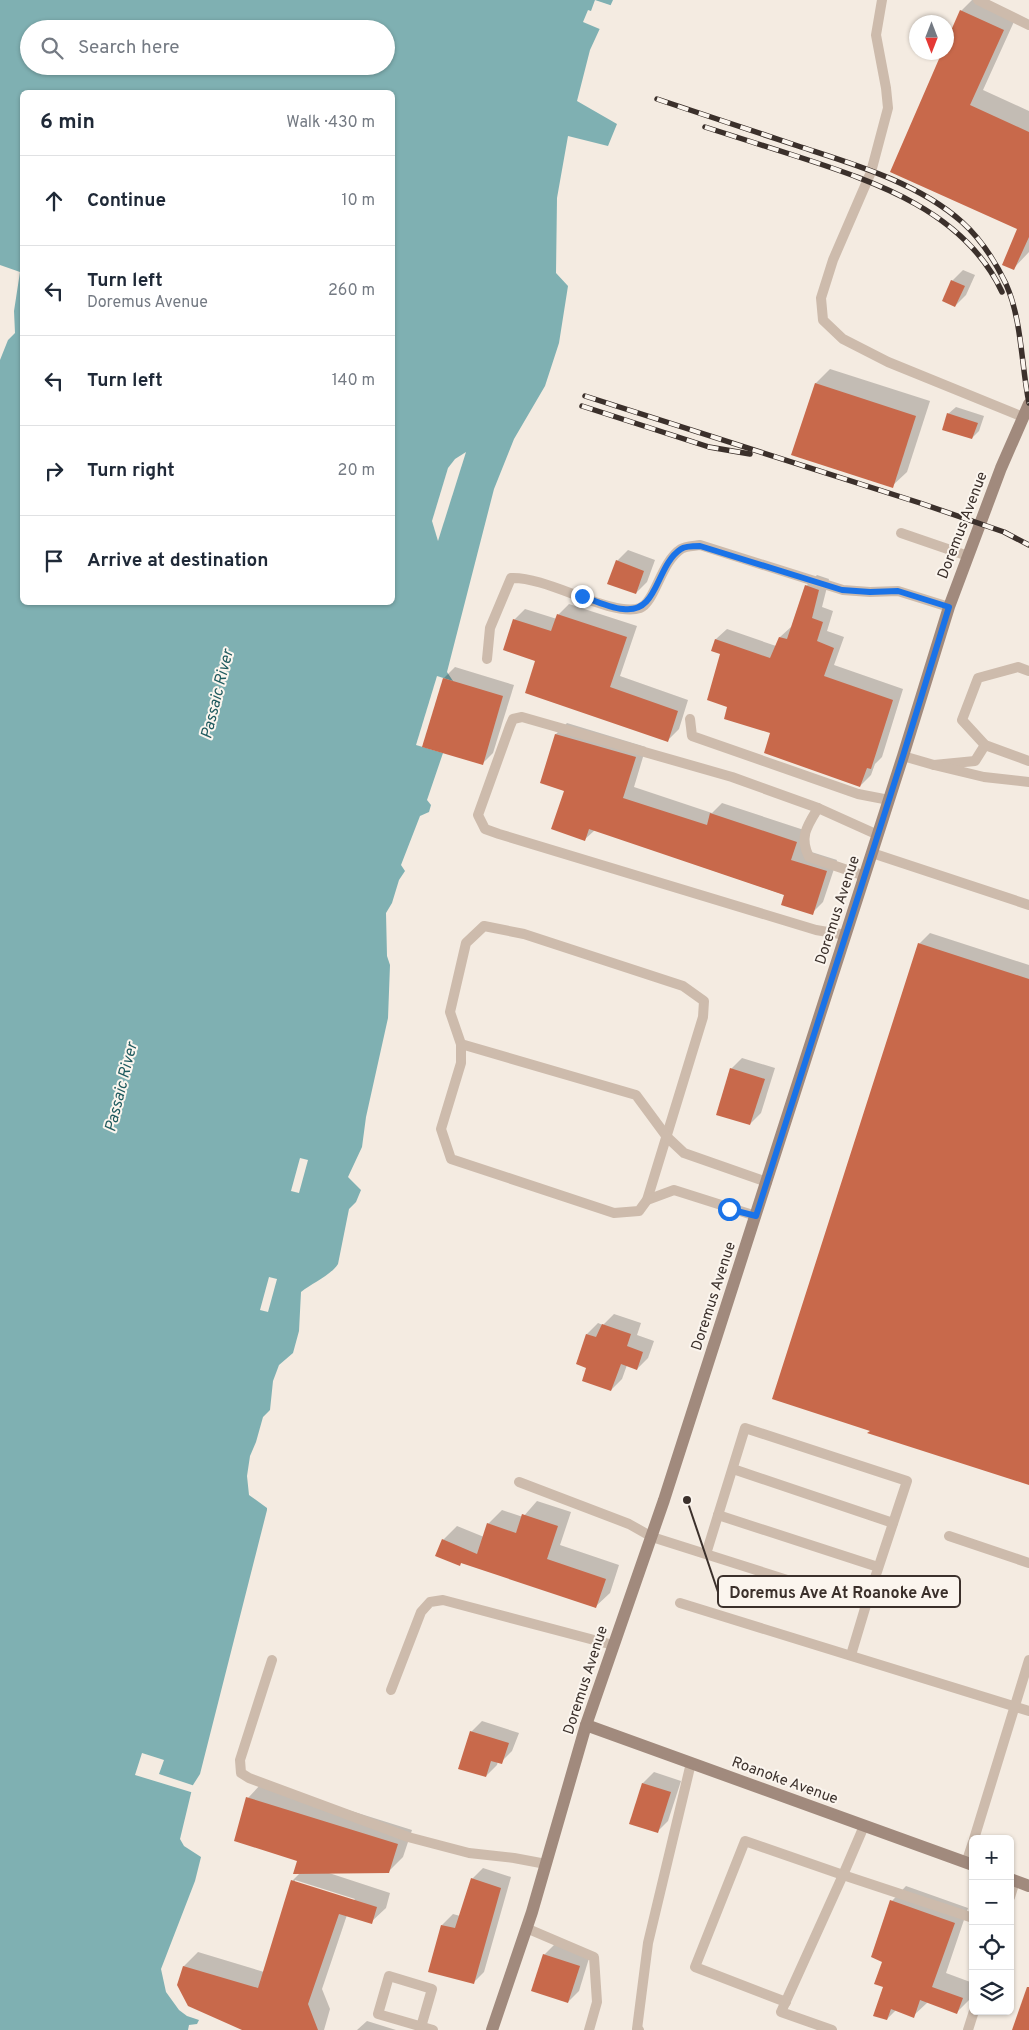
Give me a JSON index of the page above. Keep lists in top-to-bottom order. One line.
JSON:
{"streets":{"main road":["Doremus Avenue","Roanoke Avenue"]},"crossings":[["Doremus Avenue","Roanoke Avenue"]],"water":["Passaic River"],"places":["Doremus Ave At Roanoke Ave"],"north":"bottom","page":{"search":"Search here","heading":["6 min","Walk · 430 m"],"list":[["Continue","10 m"],["Turn left","Doremus Avenue","260 m"],["Turn left","140 m"],["Turn right","20 m"],"Arrive at destination"],"map_buttons":["+","−"]}}
